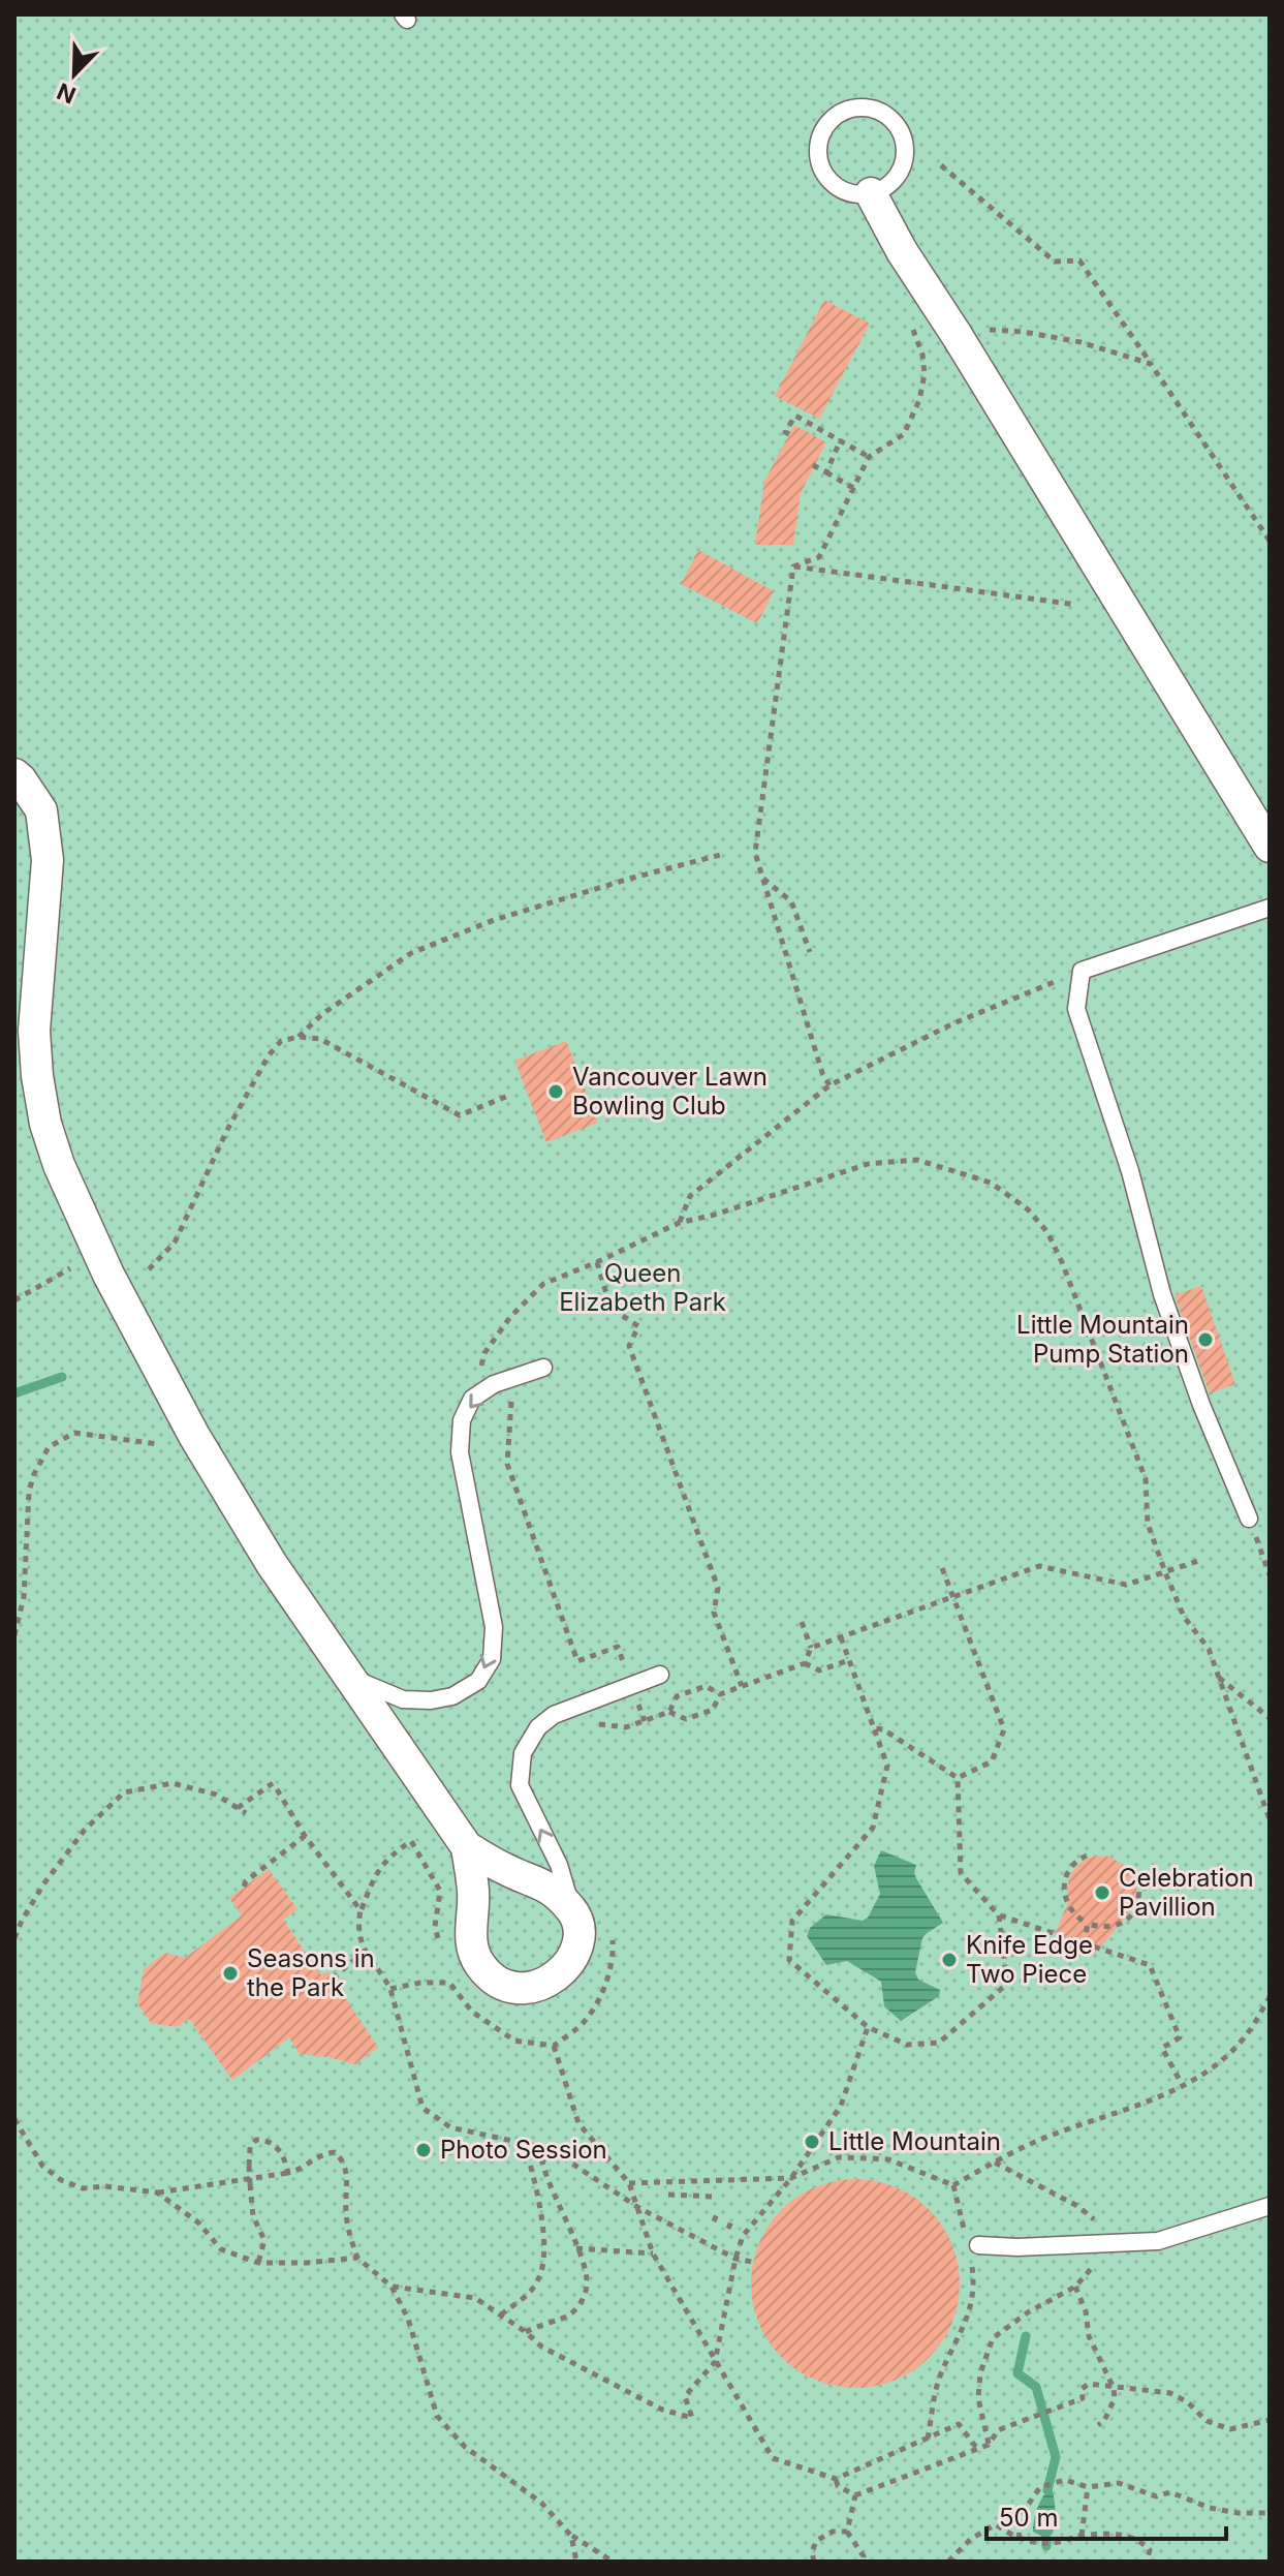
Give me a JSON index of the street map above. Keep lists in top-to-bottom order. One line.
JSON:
{"parks":["Queen Elizabeth Park"],"places":["Vancouver Lawn Bowling Club","Little Mountain Pump Station","Celebration Pavillion","Knife Edge Two Piece","Seasons in the Park","Little Mountain","Photo Session"],"scale_bar":"50 m","north":"bottom left"}
